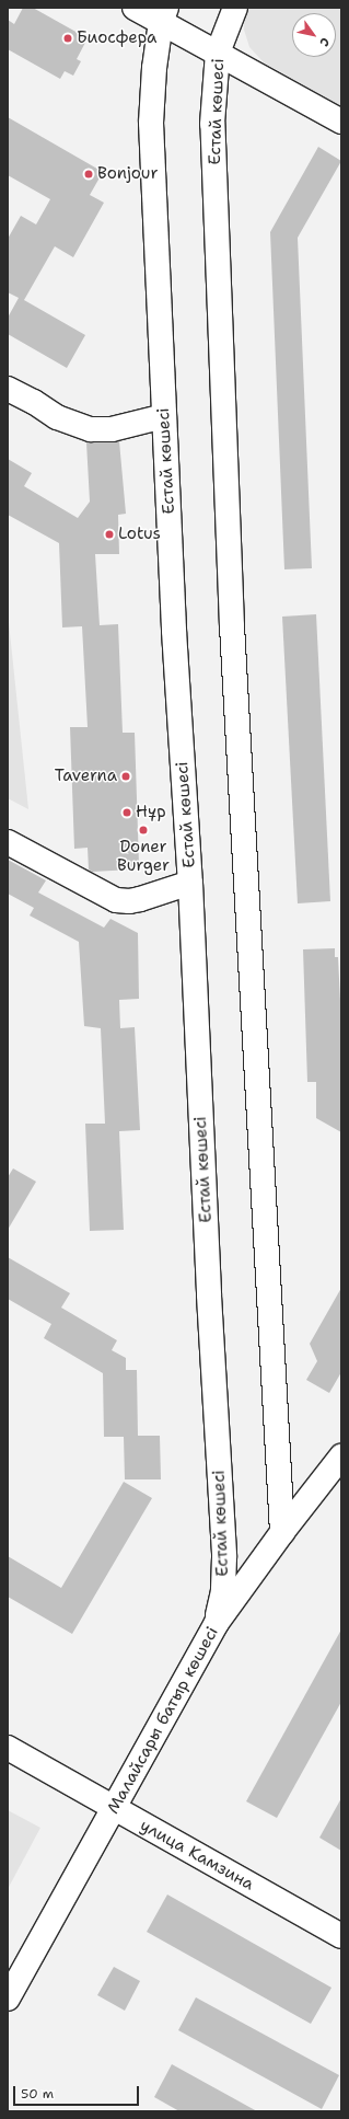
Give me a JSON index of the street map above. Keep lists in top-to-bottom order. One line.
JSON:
{"streets":{"main road":["Естай көшесі","Малайсары батыр көшесі","улица Камзина"]},"crossings":[["Естай көшесі","Малайсары батыр көшесі"],["Малайсары батыр көшесі","улица Камзина"]],"places":["Биосфера","Bonjour","Lotus","Taverna","Нұр","Doner Burger"],"scale_bar":"50 m","north":"bottom right"}
